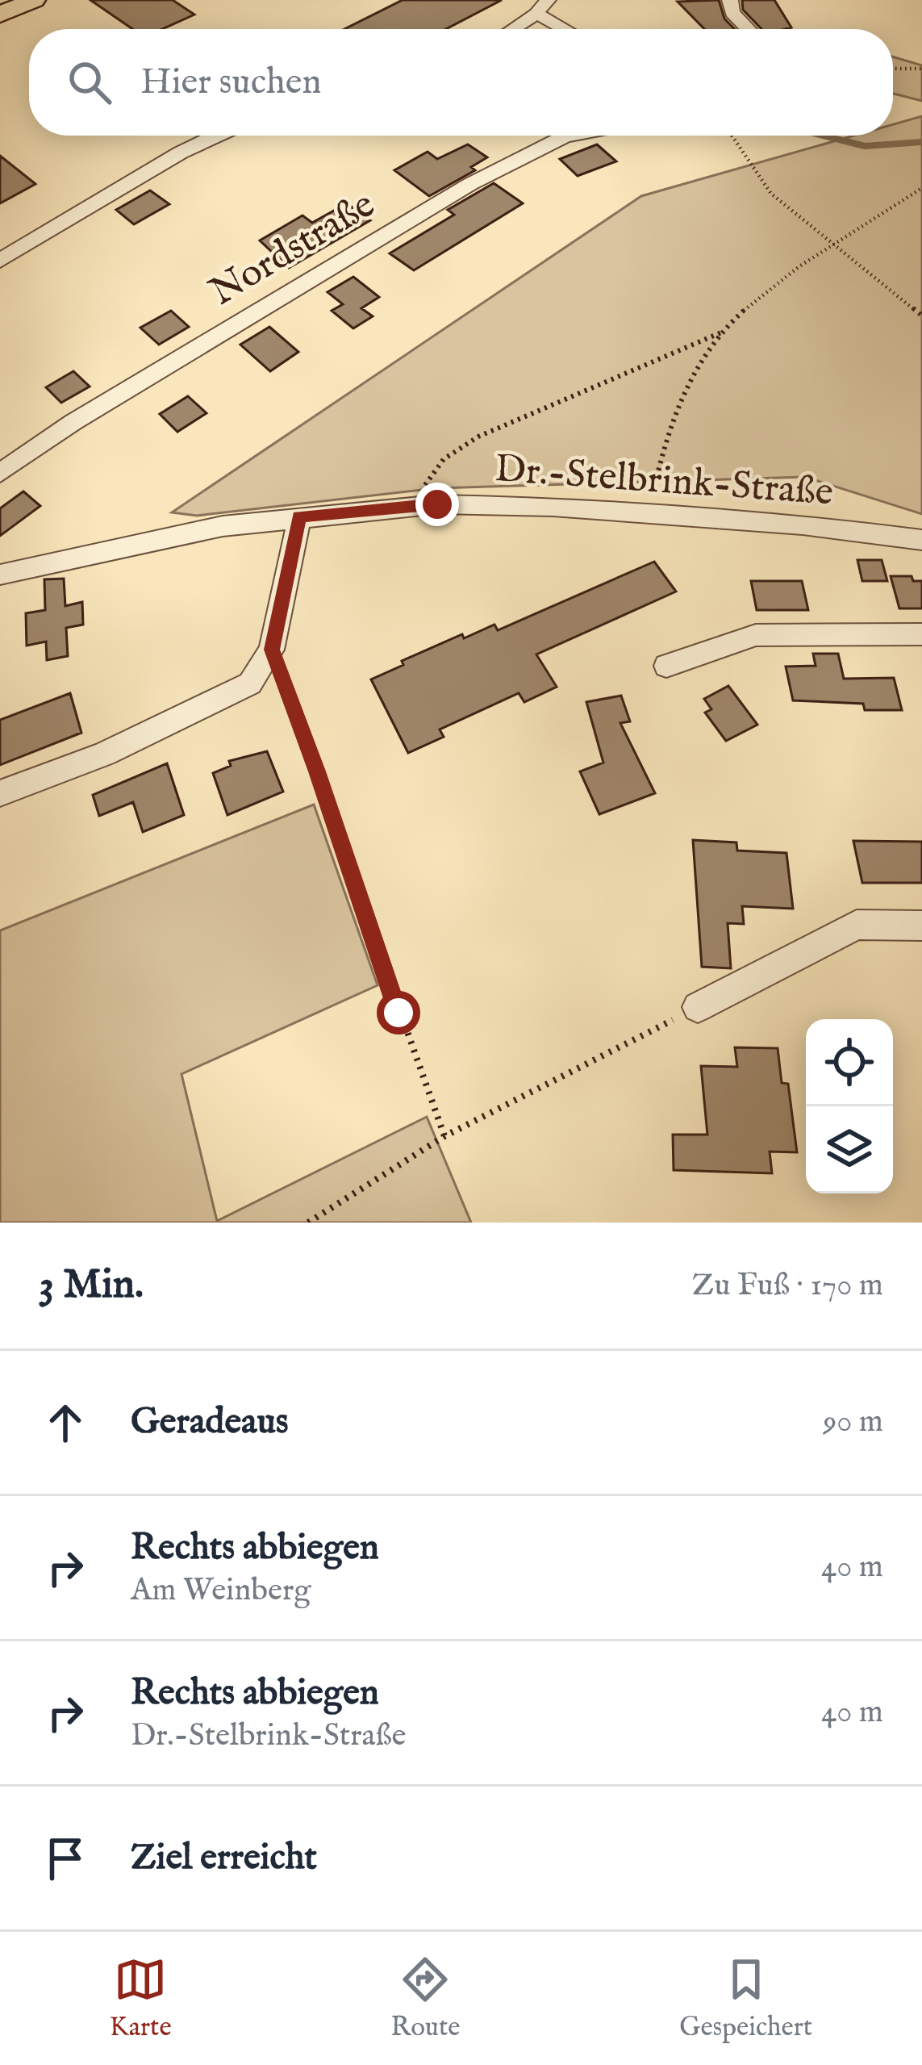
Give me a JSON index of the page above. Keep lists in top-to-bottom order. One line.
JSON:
{"streets":{"street":["Nordstraße","Dr.-Stelbrink-Straße"]},"page":{"search":"Hier suchen","heading":["3 Min.","Zu Fuß · 170 m"],"list":[["Geradeaus","90 m"],["Rechts abbiegen","Am Weinberg","40 m"],["Rechts abbiegen","Dr.-Stelbrink-Straße","40 m"],"Ziel erreicht"],"nav":["Karte","Route","Gespeichert"]}}
